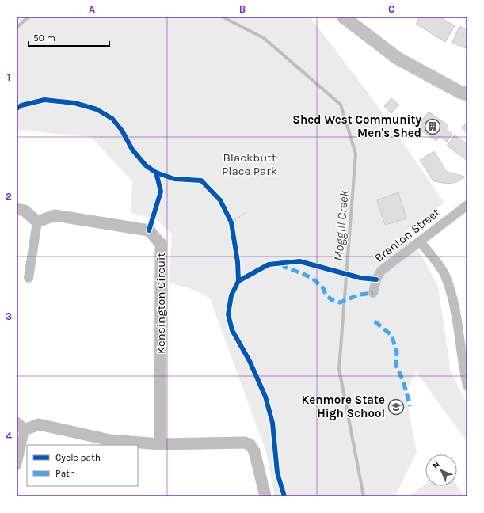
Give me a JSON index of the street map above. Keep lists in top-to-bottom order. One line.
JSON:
{"streets":{"street":["Branton Street","Kensington Circuit"]},"water":["Moggill Creek"],"parks":["Blackbutt Place Park"],"places":{"building":["Shed West Community Men's Shed"],"school or university":["Kenmore State High School"]},"legend":["Cycle path","Path"],"scale_bar":"50 m","north":"top left","grid":{"columns":["A","B","C"],"rows":["1","2","3","4"]}}
